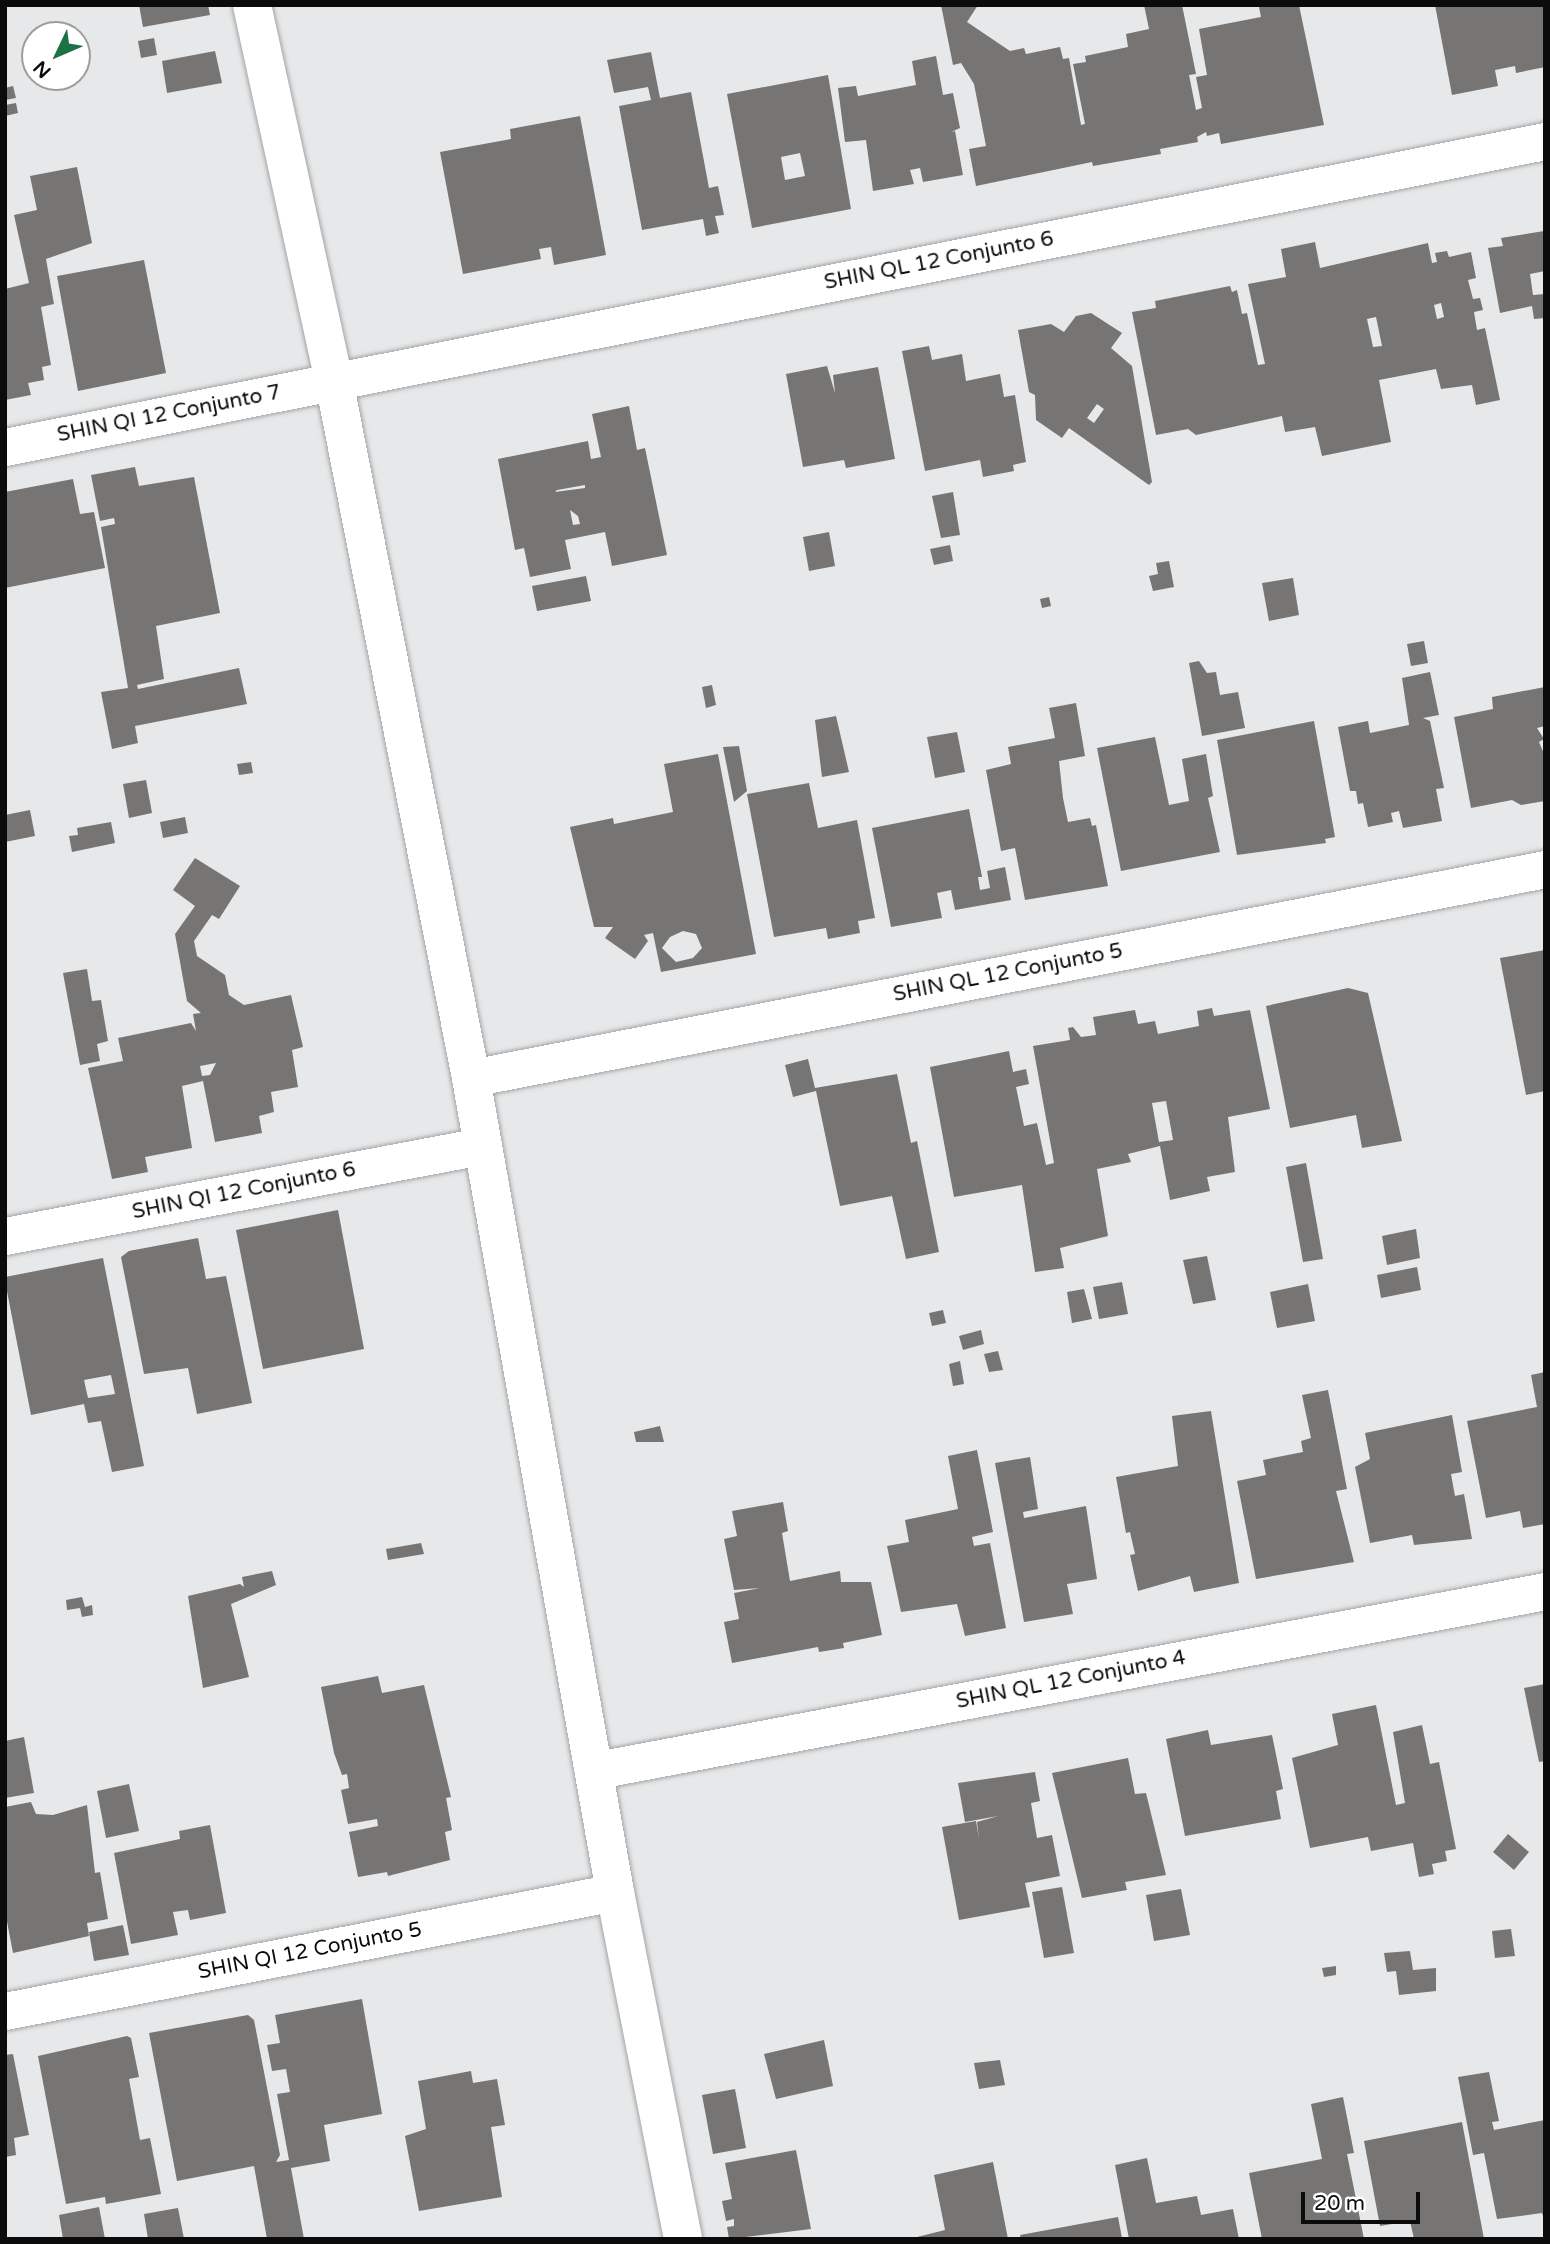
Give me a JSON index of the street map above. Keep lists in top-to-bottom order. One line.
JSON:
{"streets":{"street":["SHIN QL 12 Conjunto 6","SHIN QI 12 Conjunto 7","SHIN QL 12 Conjunto 5","SHIN QI 12 Conjunto 6","SHIN QL 12 Conjunto 4","SHIN QI 12 Conjunto 5"]},"crossings":[["SHIN QL 12 Conjunto 6","SHIN QI 12 Conjunto 7"]],"scale_bar":"20 m","north":"bottom left"}
